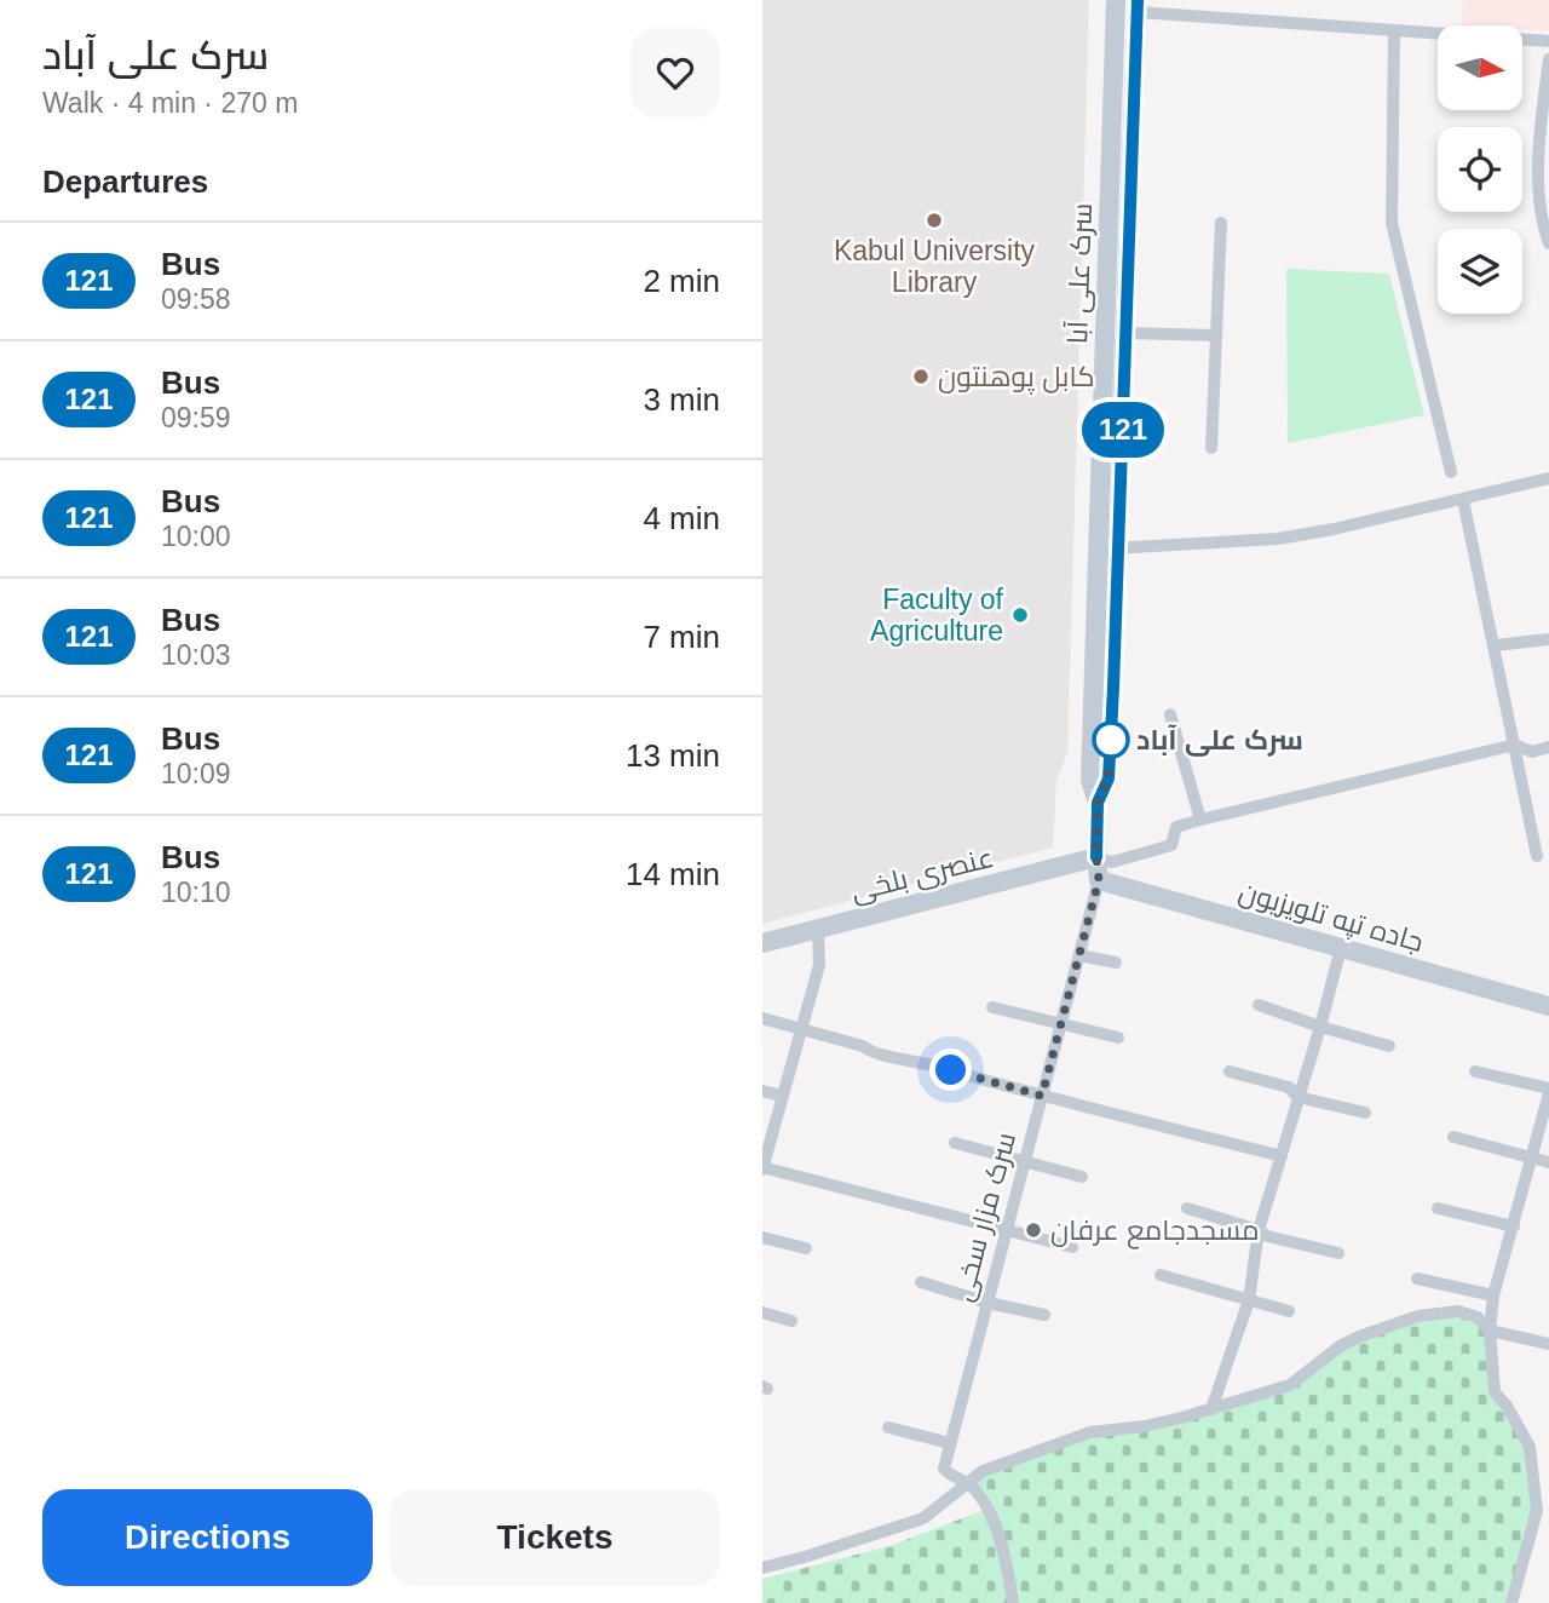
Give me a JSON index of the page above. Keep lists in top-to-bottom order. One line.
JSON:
{"streets":{"street":["سرک علی آبا","عنصری بلخی","جاده تپه تلویزیون","سرک مزار سخی"]},"crossings":[["جاده تپه تلویزیون","سرک مزار سخی"]],"places":["Kabul University Library","کابل پوهنتون","Faculty of Agriculture","سرک علی آباد","مسجدجامع عرفان"],"lines":["bus line 121"],"north":"right","page":{"heading":[["سرک علی آباد","Walk · 4 min · 270 m"],"Departures"],"on_map":"121","list":[{"mark":"121","name":"Bus","note":"09:58","value":"2 min"},{"mark":"121","name":"Bus","note":"09:59","value":"3 min"},{"mark":"121","name":"Bus","note":"10:00","value":"4 min"},{"mark":"121","name":"Bus","note":"10:03","value":"7 min"},{"mark":"121","name":"Bus","note":"10:09","value":"13 min"},{"mark":"121","name":"Bus","note":"10:10","value":"14 min"}],"buttons":["Directions","Tickets"]}}
